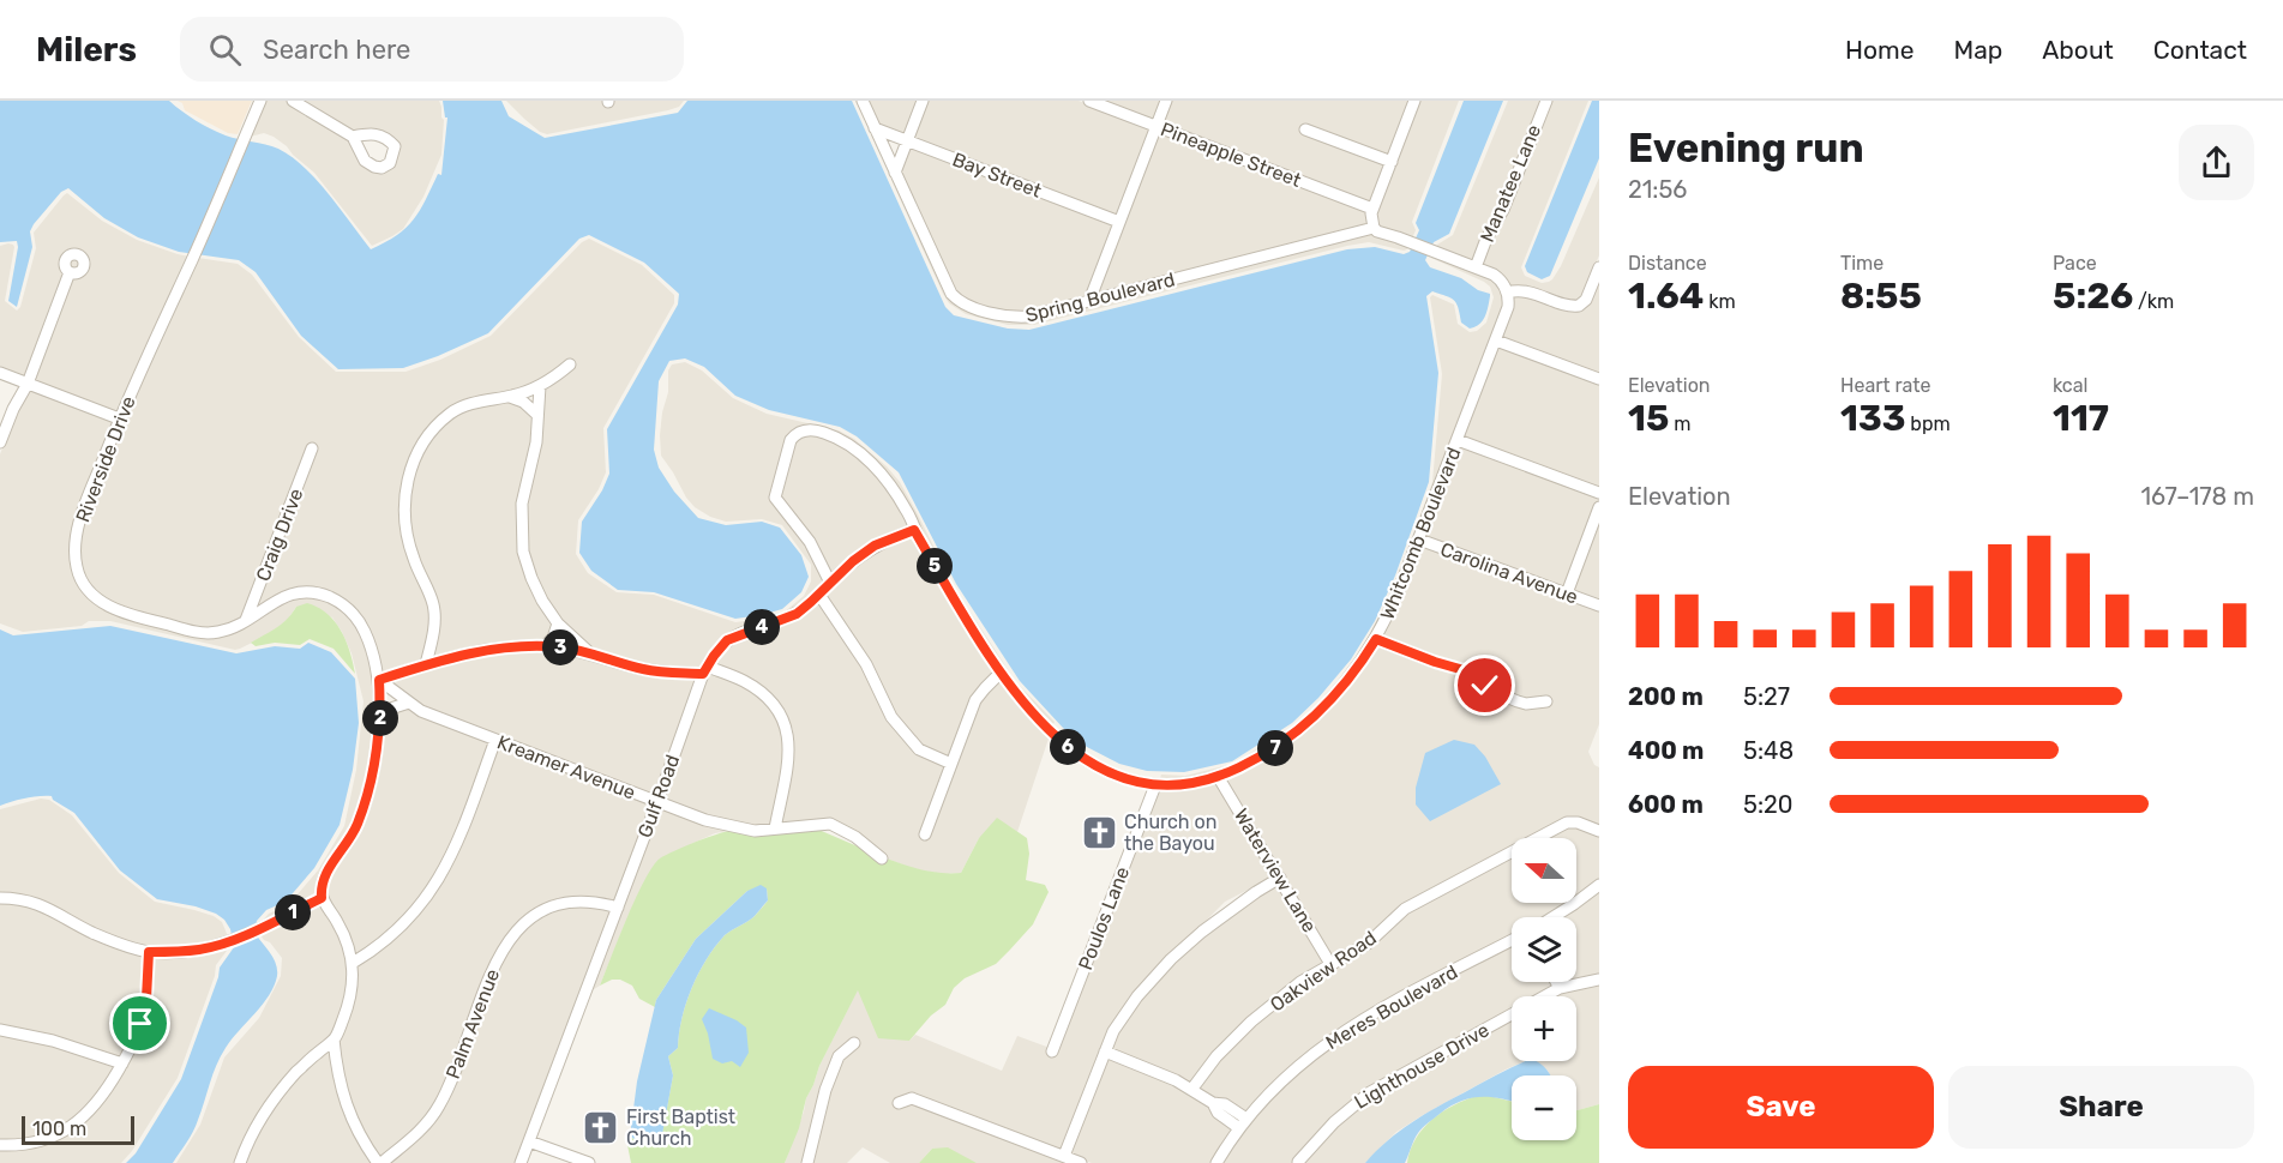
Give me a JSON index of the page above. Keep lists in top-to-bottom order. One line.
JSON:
{"streets":{"street":["Pineapple Street","Bay Street","Manatee Lane","Spring Boulevard","Riverside Drive","Whitcomb Boulevard","Craig Drive","Carolina Avenue","Kreamer Avenue","Gulf Road","Waterview Lane","Poulos Lane","Oakview Road","Meres Boulevard","Palm Avenue","Lighthouse Drive"]},"crossings":[["Bay Street","Spring Boulevard"],["Riverside Drive","Craig Drive"],["Riverside Drive","Kreamer Avenue"],["Whitcomb Boulevard","Carolina Avenue"],["Whitcomb Boulevard","Gulf Road"],["Whitcomb Boulevard","Waterview Lane"],["Whitcomb Boulevard","Poulos Lane"],["Kreamer Avenue","Gulf Road"],["Gulf Road","Palm Avenue"],["Waterview Lane","Oakview Road"]],"places":{"church":["Church on the Bayou","First Baptist Church"]},"scale_bar":"100 m","north":"left","page":{"header":"Milers","search":"Search here","nav":["Home","Map","About","Contact"],"heading":["Evening run","21:56"],"stats":[["Distance","1.64 km"],["Time","8:55"],["Pace","5:26 /km"],["Elevation","15 m"],["Heart rate","133 bpm"],["kcal","117"]],"chart":["Elevation","167–178 m"],"pins":["5","4","3","2","6","7","1"],"list":[{"name":"200 m","note":"5:27"},{"name":"400 m","note":"5:48"},{"name":"600 m","note":"5:20"}],"map_buttons":["+","−"],"buttons":["Save","Share"],"scale":"100 m"}}
